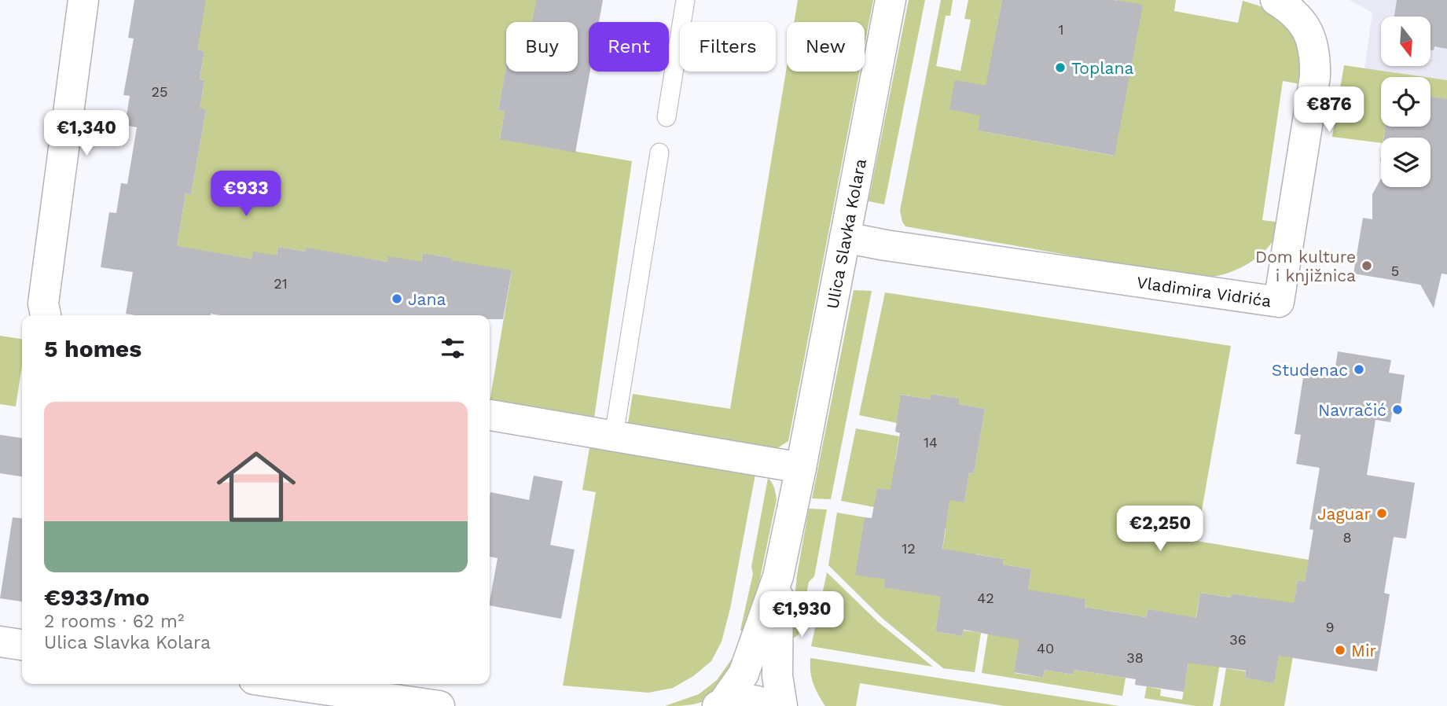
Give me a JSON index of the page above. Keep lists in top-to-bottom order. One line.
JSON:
{"streets":{"street":["Ulica Slavka Kolara","Vladimira Vidrića"]},"crossings":[["Ulica Slavka Kolara","Vladimira Vidrića"]],"places":["Toplana","Dom kulture i knjižnica","Jana","Studenac","Navračić","Jaguar","Mir"],"house_numbers":["1","25","5","21","14","8","12","42","9","36","40","38"],"north":"bottom","page":{"chip":["Buy","Rent","Filters","New"],"price":["€876","€1,340","€933","€2,250","€1,930"],"heading":"5 homes","list":[{"name":"€933/mo","note":"2 rooms · 62 m² · Ulica Slavka Kolara"}]}}
